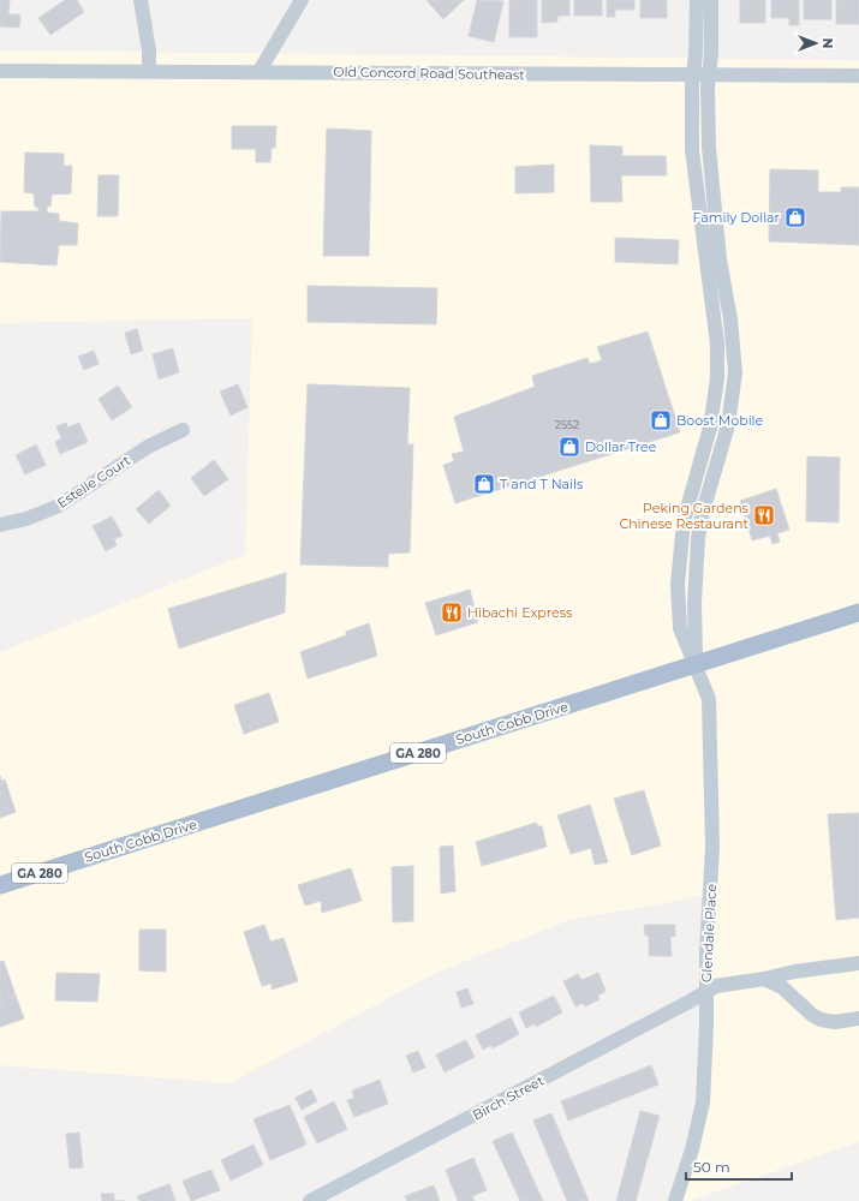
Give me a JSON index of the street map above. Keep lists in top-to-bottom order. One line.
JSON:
{"streets":{"main road":["South Cobb Drive","GA 280"],"street":["Old Concord Road Southeast","Estelle Court","Glendale Place","Birch Street"]},"crossings":[["South Cobb Drive","Glendale Place"],["Glendale Place","Birch Street"]],"places":{"shop":["Family Dollar","Boost Mobile","Dollar Tree","T and T Nails"],"restaurant":["Peking Gardens Chinese Restaurant","Hibachi Express"]},"house_numbers":["2552"],"scale_bar":"50 m","north":"right"}
